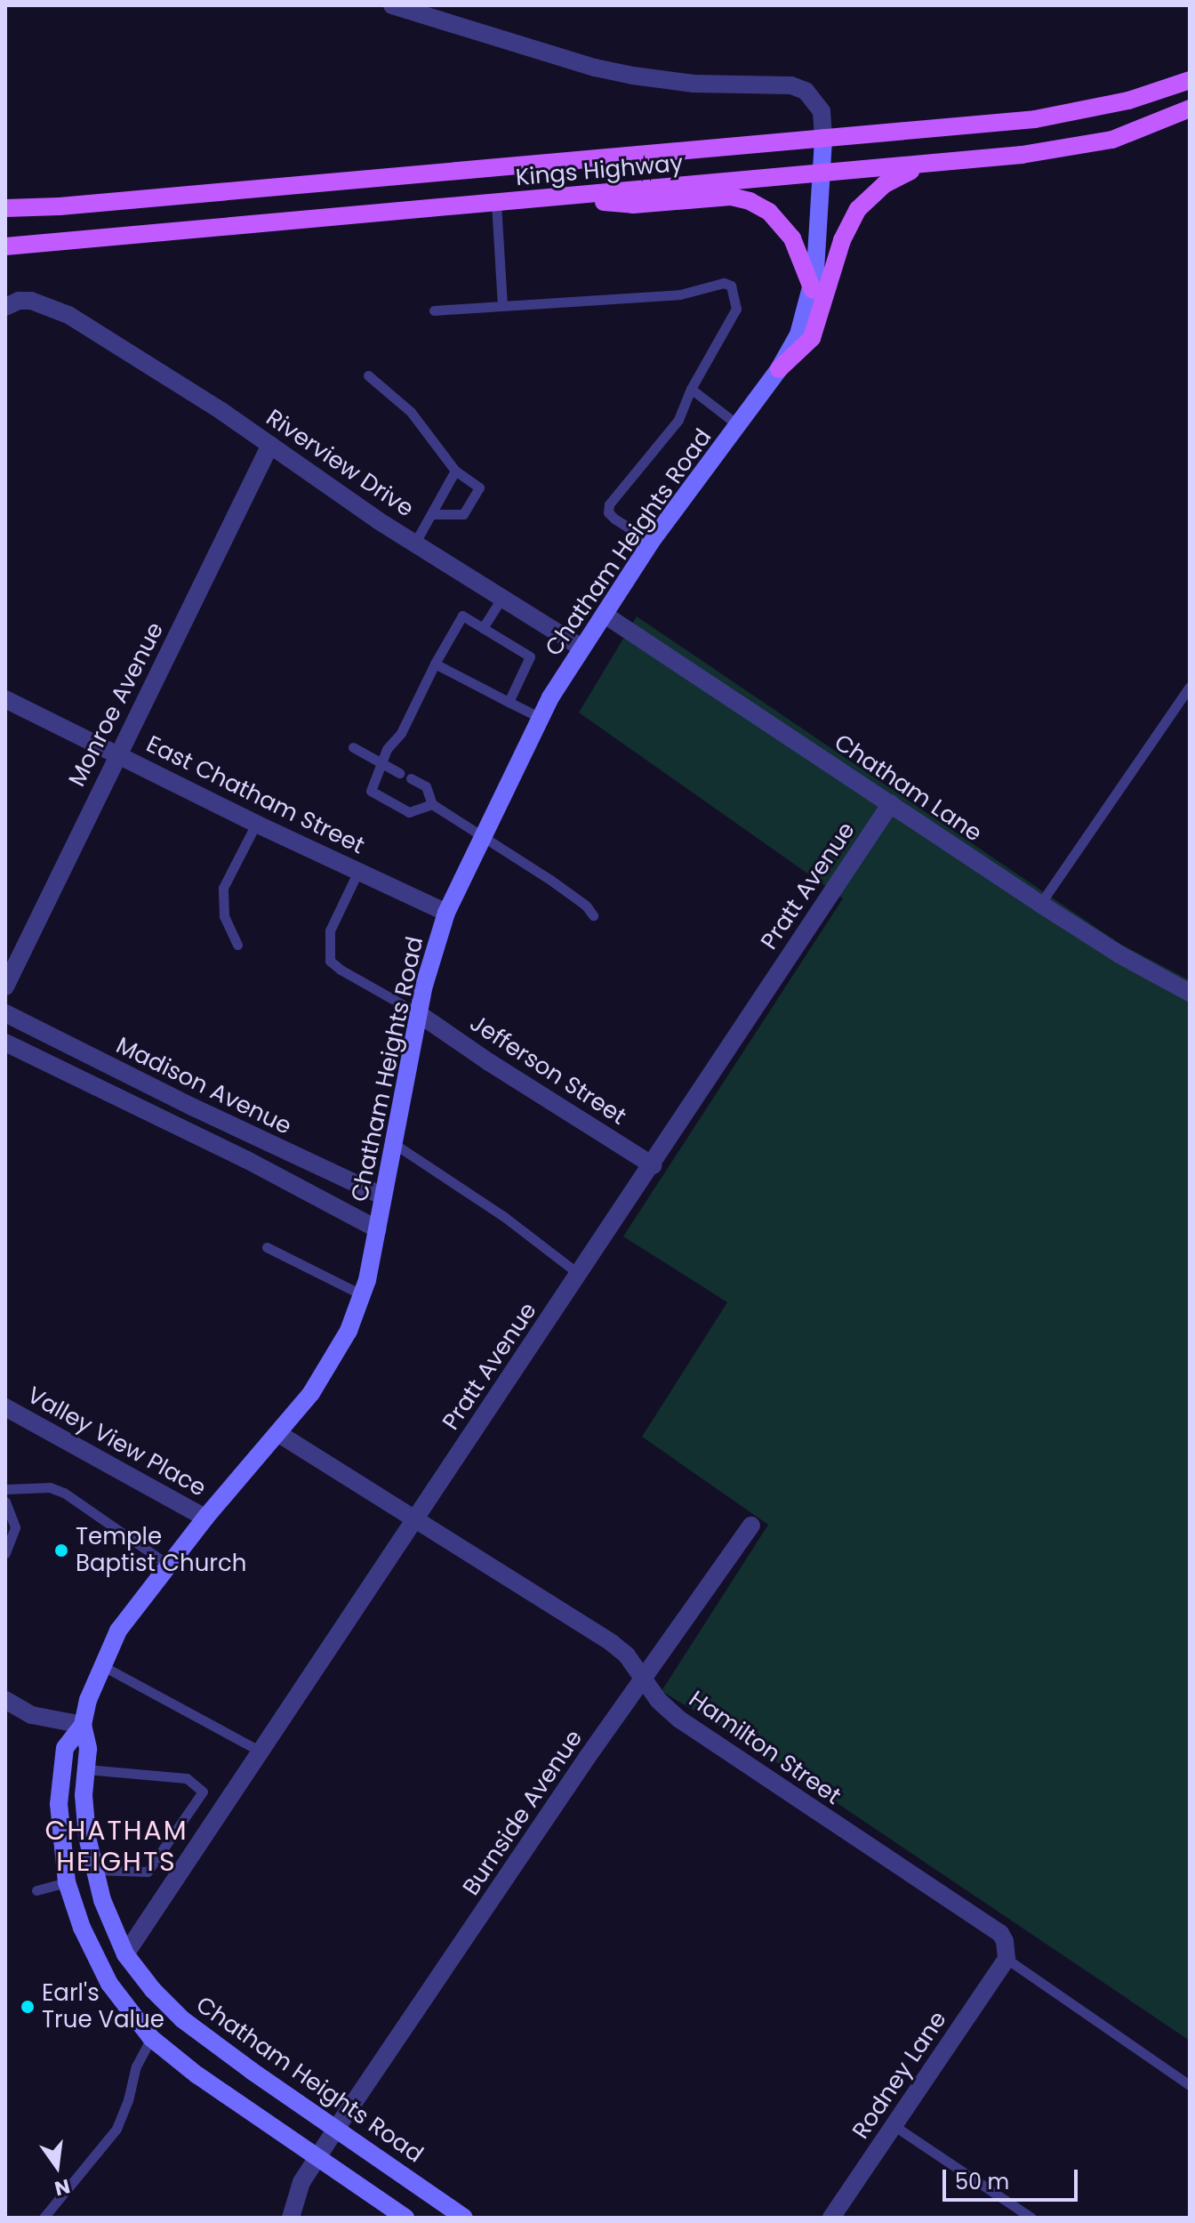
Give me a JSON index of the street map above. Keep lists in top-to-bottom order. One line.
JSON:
{"streets":{"main road":["Kings Highway","Chatham Heights Road"],"street":["Riverview Drive","Monroe Avenue","Chatham Lane","East Chatham Street","Pratt Avenue","Jefferson Street","Madison Avenue","Valley View Place","Hamilton Street","Burnside Avenue","Rodney Lane"]},"crossings":[["Kings Highway","Chatham Heights Road"],["Riverview Drive","Chatham Heights Road"],["Riverview Drive","Monroe Avenue"],["Chatham Heights Road","Chatham Lane"],["Chatham Heights Road","East Chatham Street"],["Chatham Heights Road","Pratt Avenue"],["Chatham Heights Road","Jefferson Street"],["Chatham Heights Road","Madison Avenue"],["Chatham Heights Road","Valley View Place"],["Chatham Heights Road","Hamilton Street"],["Chatham Heights Road","Burnside Avenue"],["Monroe Avenue","East Chatham Street"],["Chatham Lane","Pratt Avenue"],["Pratt Avenue","Jefferson Street"],["Pratt Avenue","Hamilton Street"],["Hamilton Street","Burnside Avenue"],["Hamilton Street","Rodney Lane"]],"districts":["CHATHAM HEIGHTS"],"places":["Temple Baptist Church","Earl's True Value"],"scale_bar":"50 m","north":"bottom"}
